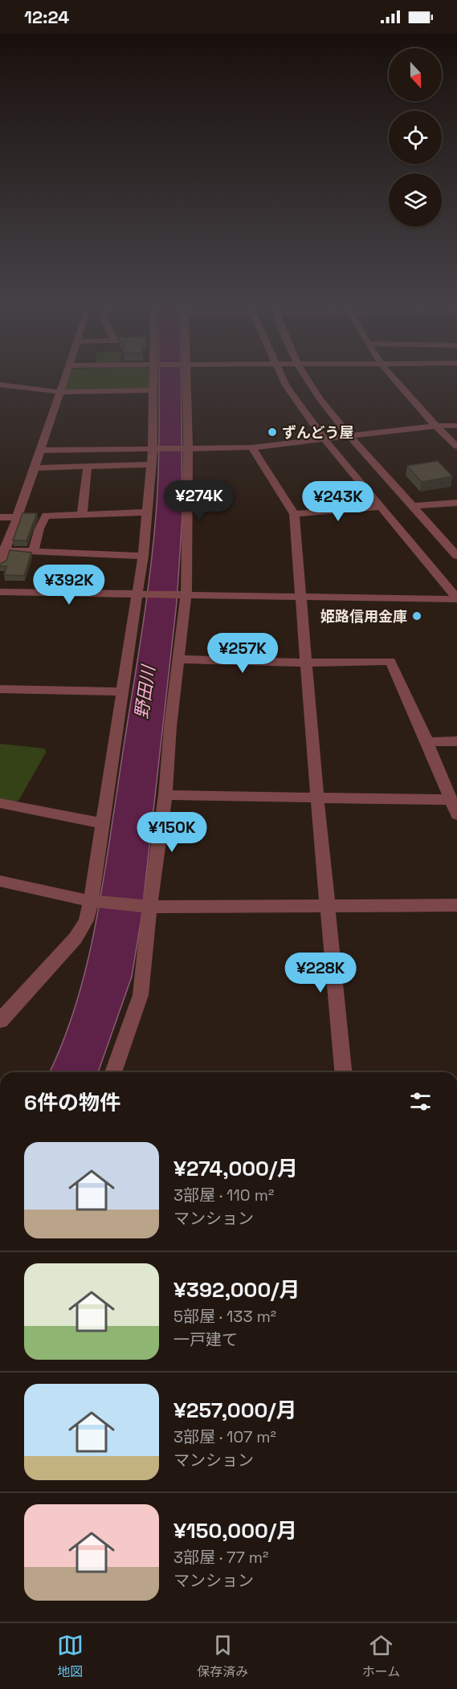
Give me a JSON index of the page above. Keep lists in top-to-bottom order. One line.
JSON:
{"water":["野田川"],"places":["ずんどう屋","姫路信用金庫"],"north":"bottom","page":{"status":"12:24","price":["¥274K","¥243K","¥392K","¥257K","¥150K","¥228K"],"heading":"6件の物件","list":[{"name":"¥274,000/月","note":"3部屋 · 110 m² · マンション"},{"name":"¥392,000/月","note":"5部屋 · 133 m² · 一戸建て"},{"name":"¥257,000/月","note":"3部屋 · 107 m² · マンション"},{"name":"¥150,000/月","note":"3部屋 · 77 m² · マンション"}],"tabs":["地図","保存済み","ホーム"]}}
